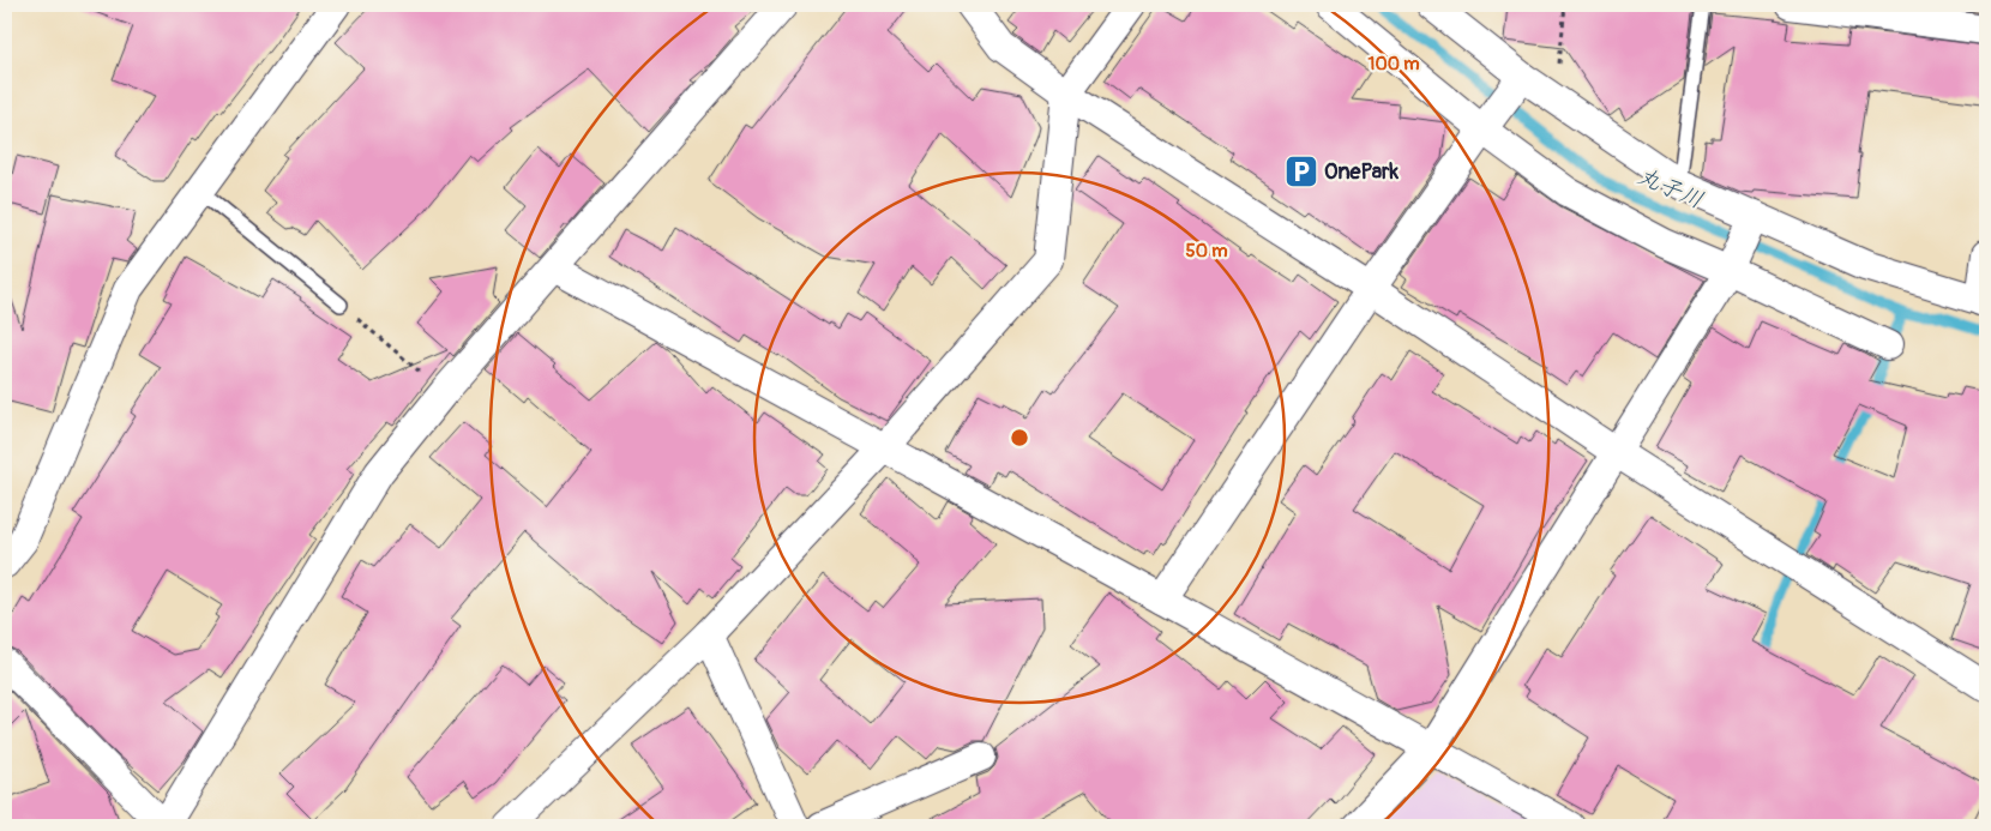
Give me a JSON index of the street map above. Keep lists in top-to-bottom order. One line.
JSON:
{"water":["丸子川"],"places":{"parking":["OnePark"]},"rings":["100 m","50 m"]}
